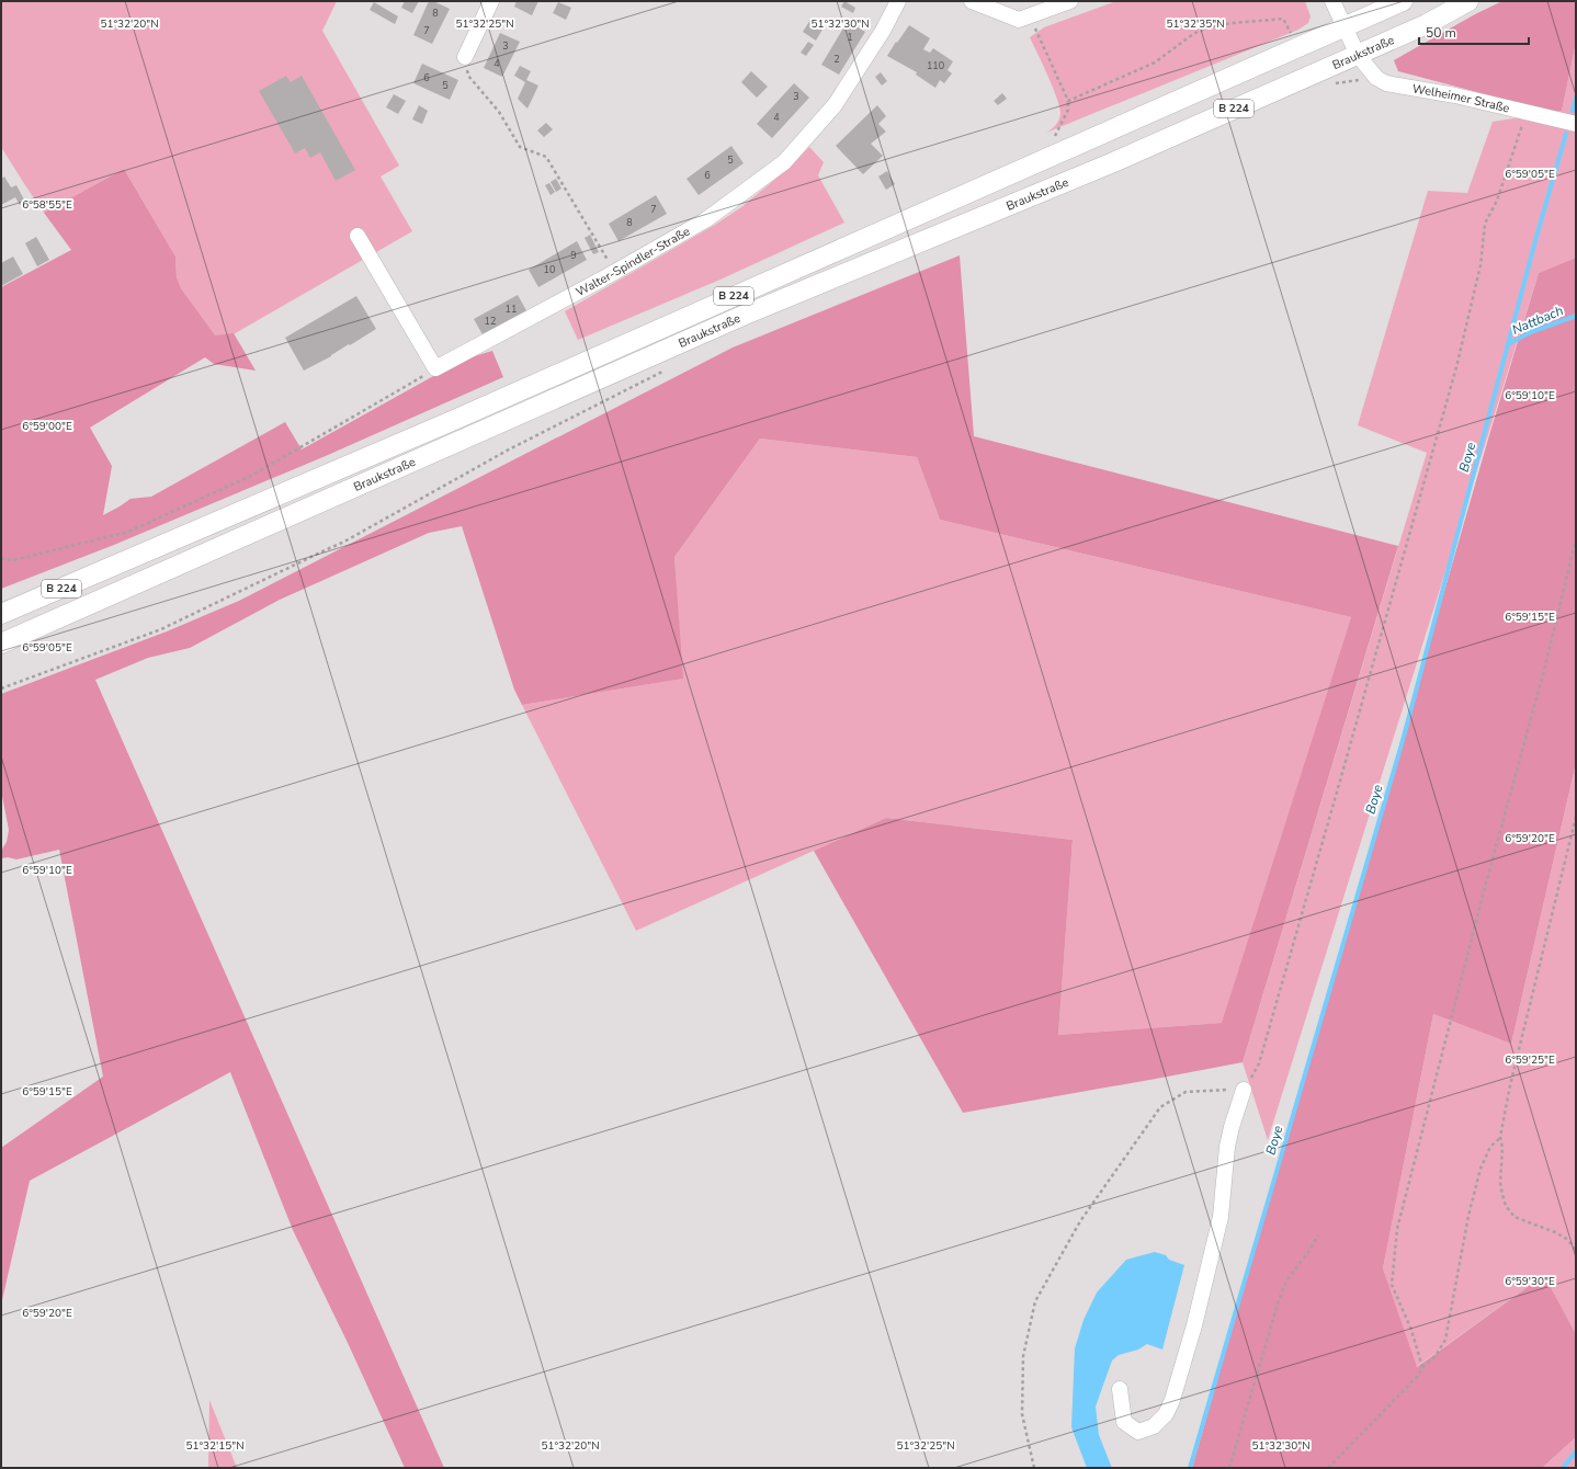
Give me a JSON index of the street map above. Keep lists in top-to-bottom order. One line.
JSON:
{"streets":{"main road":["Braukstraße","B 224"],"street":["Welheimer Straße","Walter-Spindler-Straße"]},"crossings":[["Braukstraße","Welheimer Straße"]],"water":["Nattbach","Boye"],"house_numbers":["8","7","1","3","2","4","110","6","5","3","4","5","6","7","8","9","10","11","12"],"scale_bar":"50 m","coordinates":["51°32'20\"N","51°32'25\"N","51°32'30\"N","51°32'35\"N","6°59'05\"E","6°58'55\"E","6°59'10\"E","6°59'00\"E","6°59'15\"E","6°59'20\"E","6°59'25\"E","6°59'30\"E","51°32'15\"N"]}
